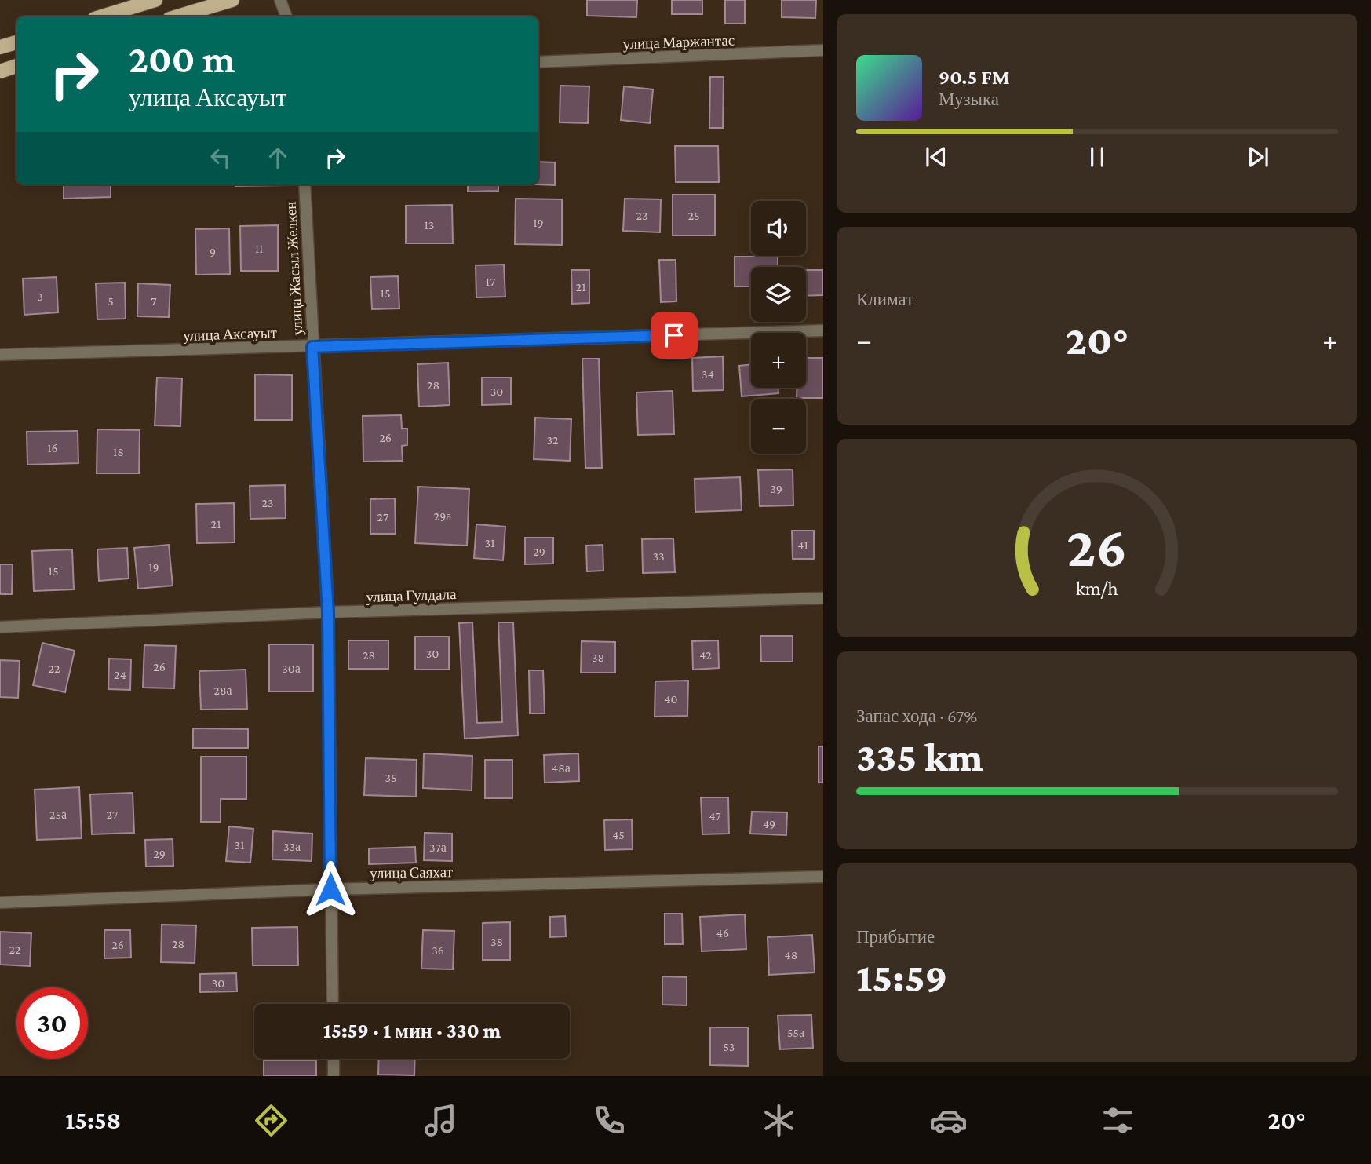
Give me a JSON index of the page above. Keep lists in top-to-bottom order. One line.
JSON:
{"streets":{"street":["улица Маржантас","улица Жасыл Желкен","улица Аксауыт","улица Гулдала","улица Саяхат"]},"crossings":[["улица Жасыл Желкен","улица Аксауыт"],["улица Жасыл Желкен","улица Гулдала"],["улица Жасыл Желкен","улица Саяхат"]],"house_numbers":["23","25","19","13","11","9","17","21","15","3","5","7","34","28","30","26","32","16","18","39","23","29а","27","21","31","41","29","33","19","15","30","28","42","38","26","22","30а","24","28а","40","48а","35","25а","27","47","49","45","31","33а","37а","29","46","38","28","26","22","36","48","30","55а","53"],"page":{"turn":["200 m","улица Аксауыт"],"song":["90.5 FM","Музыка"],"map_buttons":["+","−"],"tile":["Климат",["Запас хода · 67%","335 km"],["Прибытие","15:59"]],"heat":["−","20°","+"],"limit":"30","trip":"15:59 · 1 мин · 330 m","tabs":["15:58","20°"],"gauge":["26","km/h"]}}
